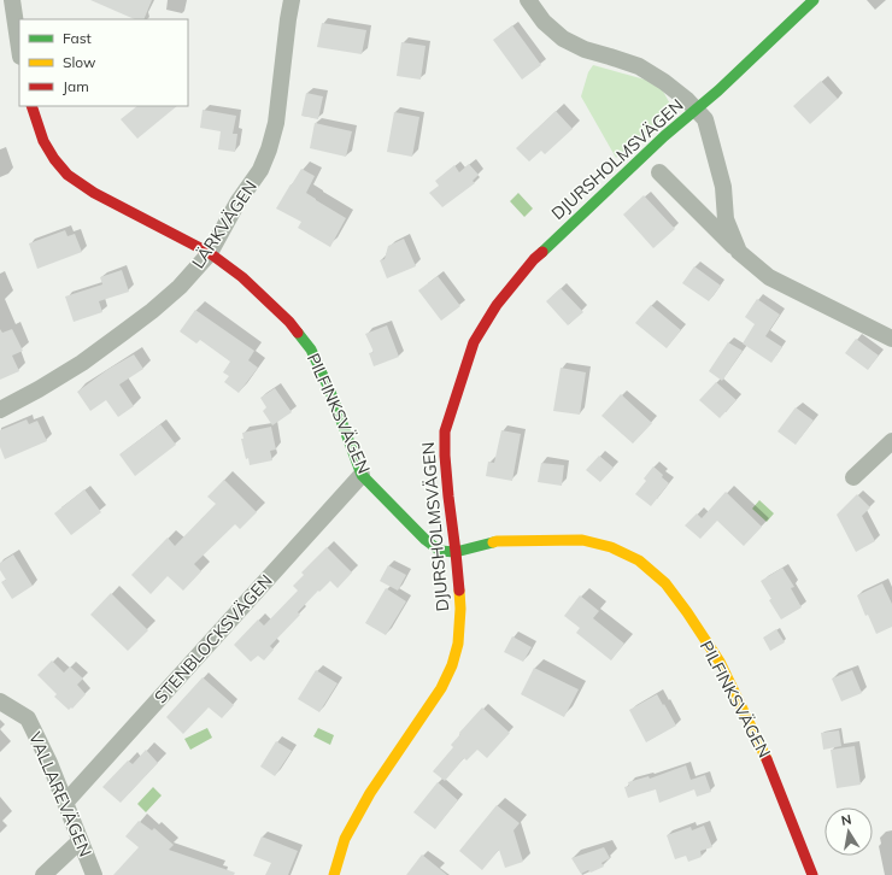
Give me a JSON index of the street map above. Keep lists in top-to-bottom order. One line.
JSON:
{"streets":{"street":["DJURSHOLMSVÄGEN","LÄRKVÄGEN","PILFINKSVÄGEN","STENBLOCKSVÄGEN","VALLAREVÄGEN"]},"crossings":[["DJURSHOLMSVÄGEN","PILFINKSVÄGEN"],["LÄRKVÄGEN","PILFINKSVÄGEN"],["PILFINKSVÄGEN","STENBLOCKSVÄGEN"],["STENBLOCKSVÄGEN","VALLAREVÄGEN"]],"legend":["Fast","Slow","Jam"],"north":"top"}
